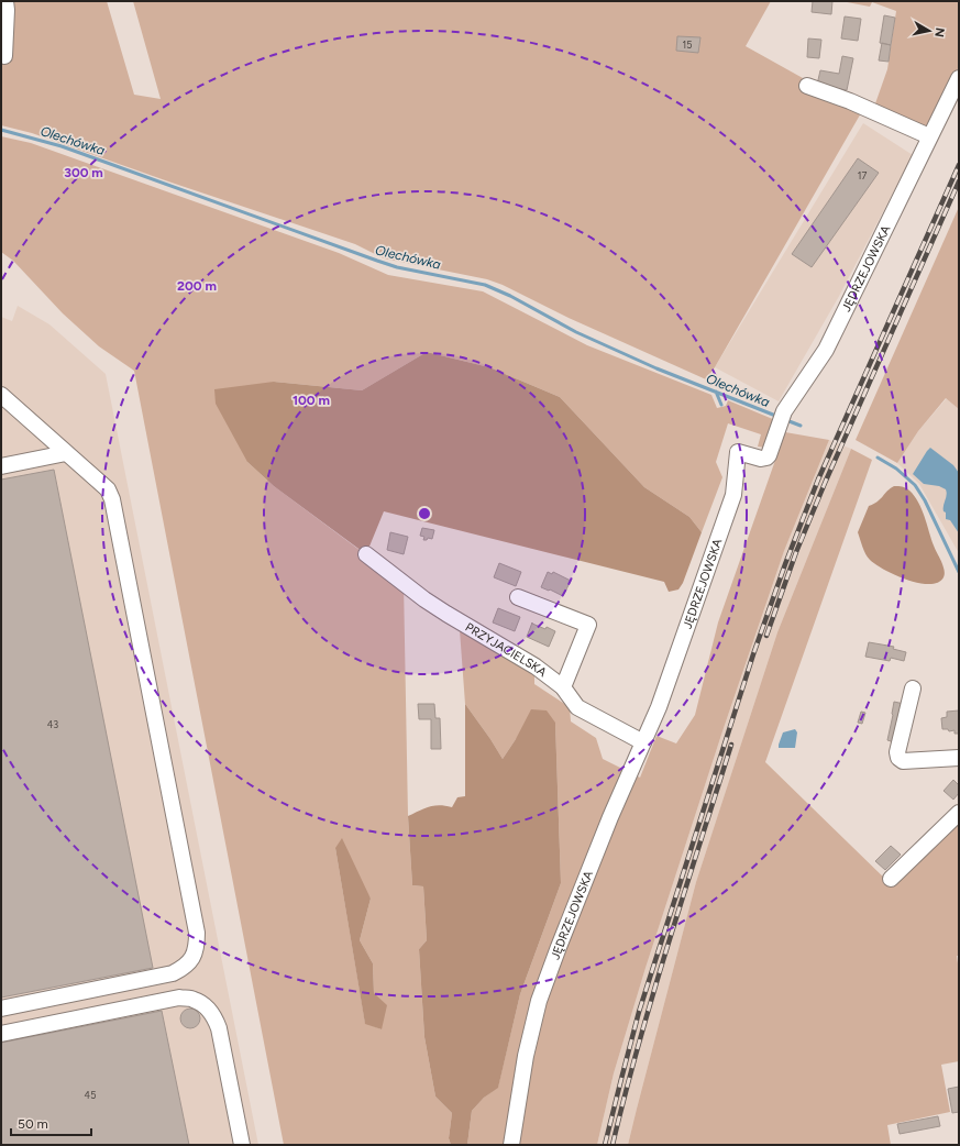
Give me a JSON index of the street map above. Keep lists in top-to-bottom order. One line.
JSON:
{"streets":{"street":["JĘDRZEJOWSKA","PRZYJACIELSKA"]},"crossings":[["JĘDRZEJOWSKA","PRZYJACIELSKA"]],"water":["Olechówka"],"house_numbers":["15","17","43","45"],"scale_bar":"50 m","north":"right","rings":["300 m","200 m","100 m"]}
